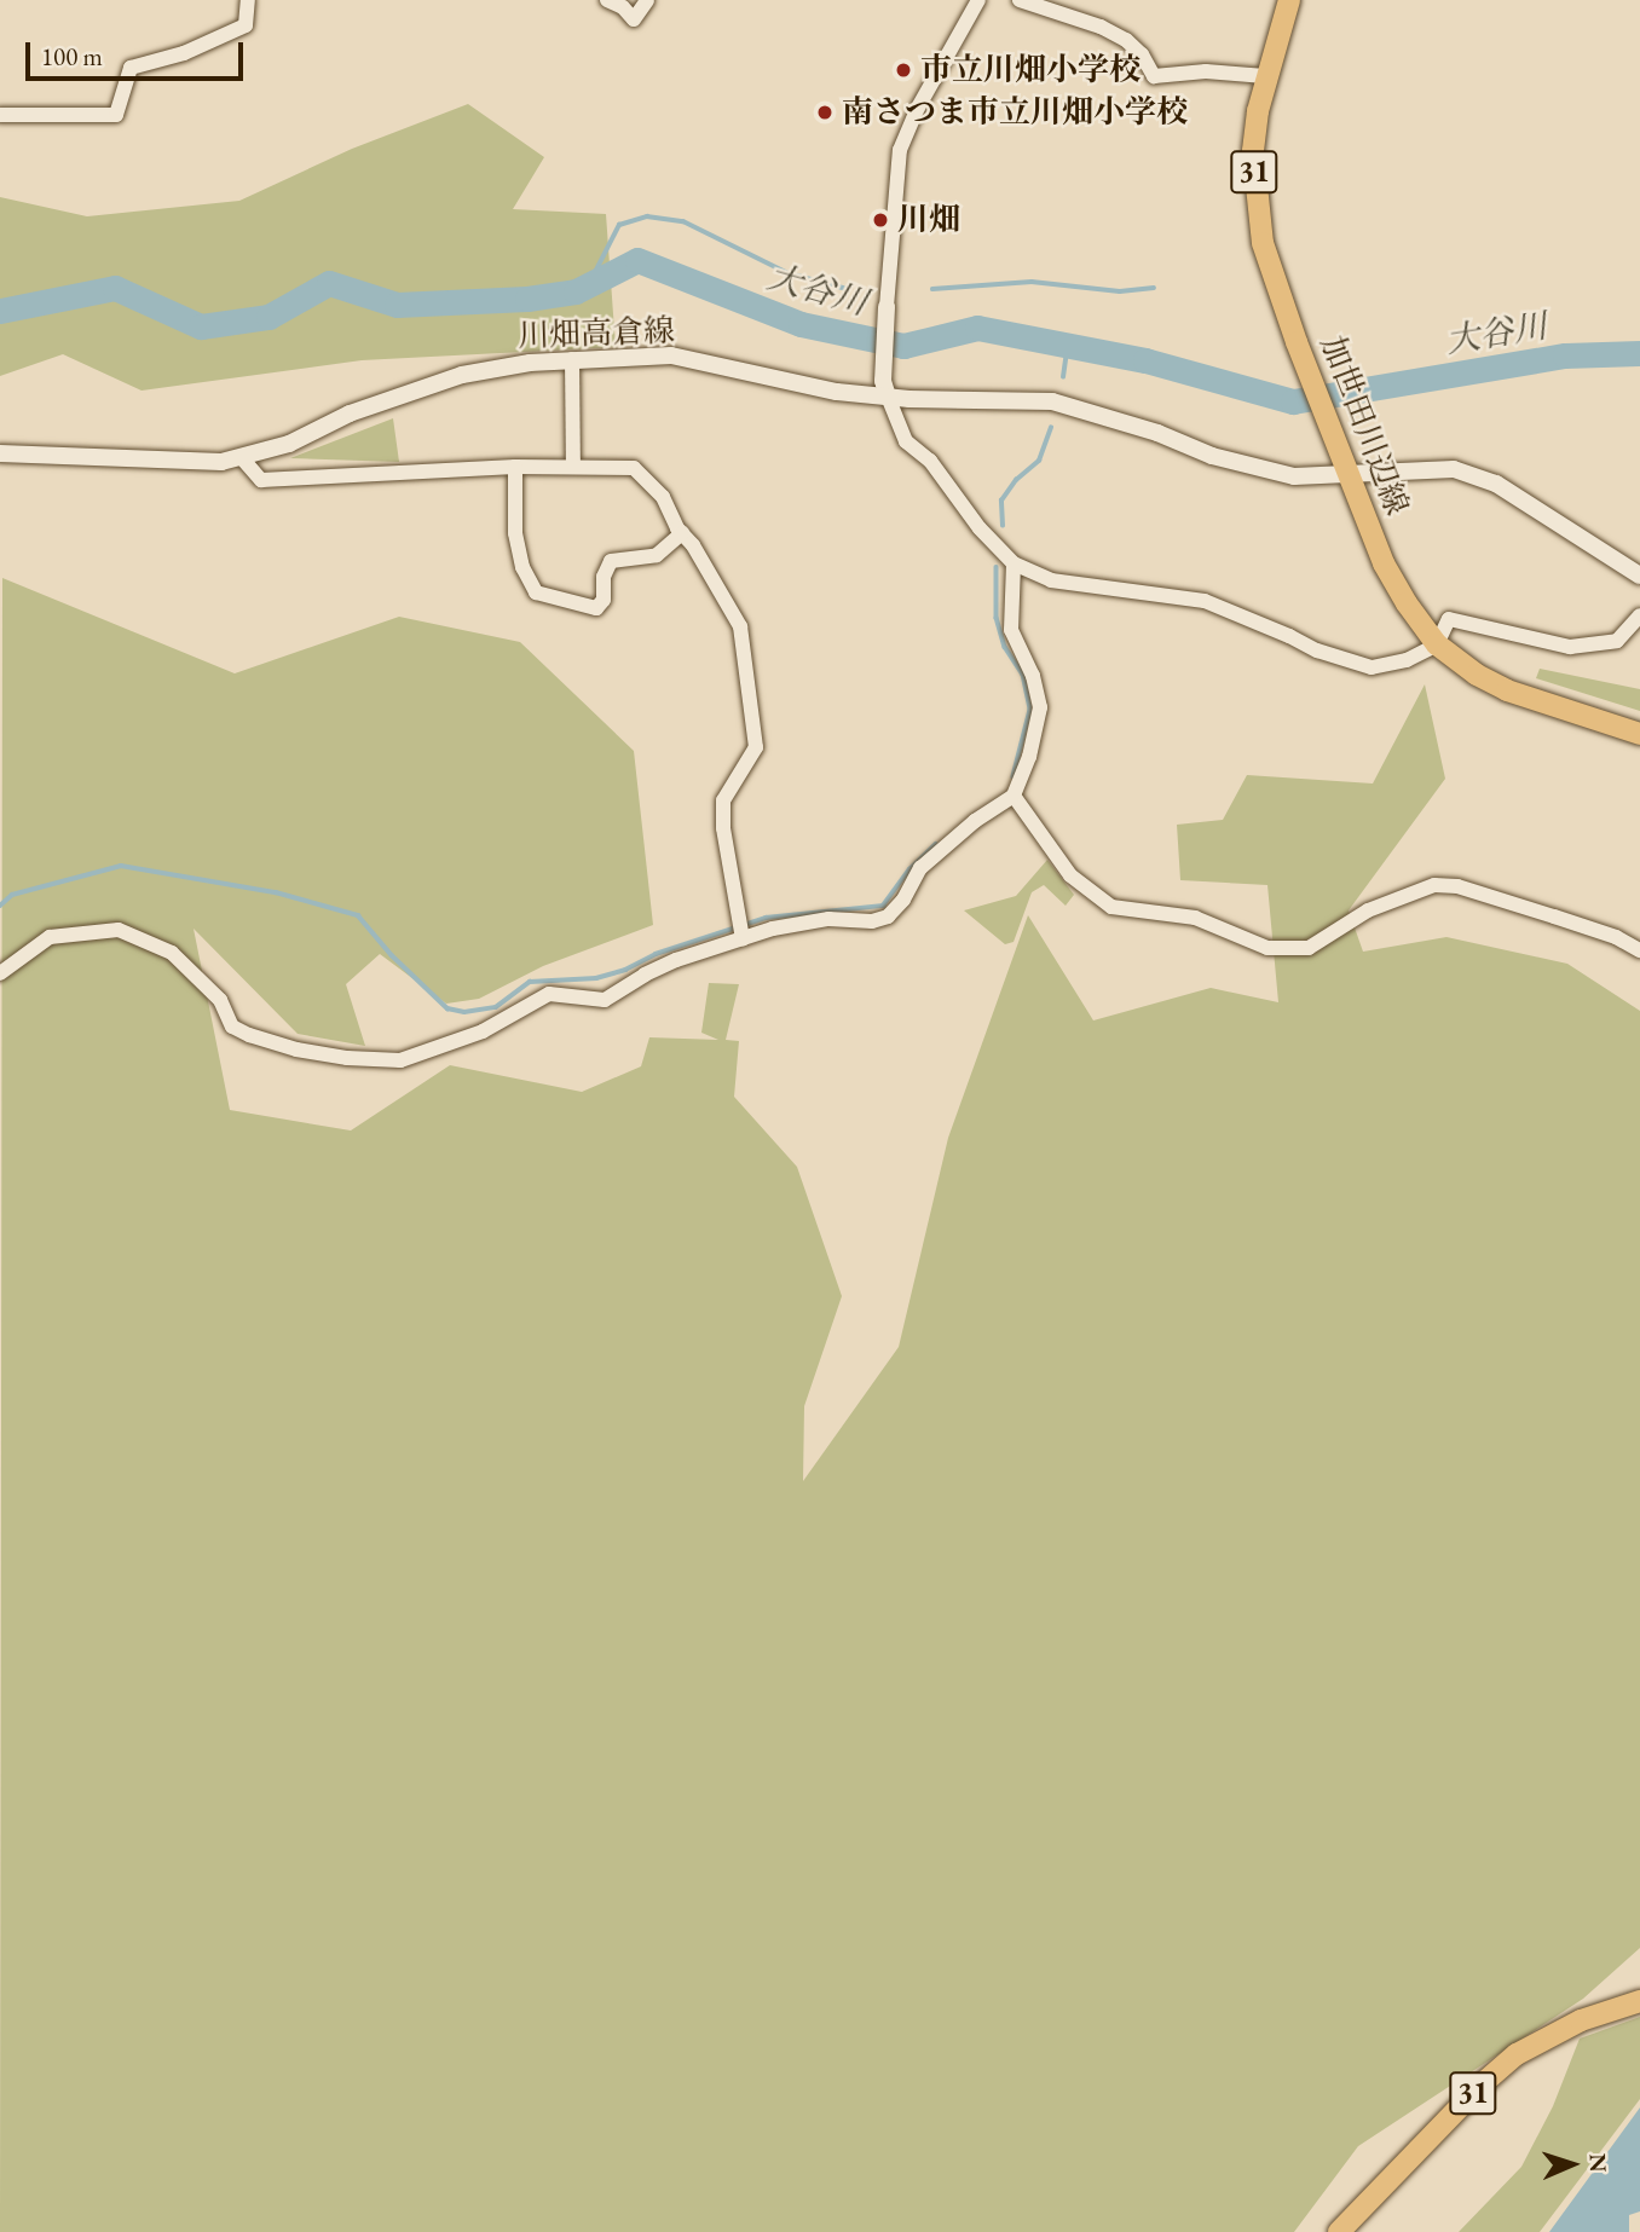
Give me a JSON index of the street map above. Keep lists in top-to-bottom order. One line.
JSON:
{"streets":{"main road":["31","加世田川辺線"],"street":["川畑高倉線"]},"crossings":[["川畑高倉線","加世田川辺線"]],"water":["大谷川"],"places":["市立川畑小学校","南さつま市立川畑小学校","川畑"],"scale_bar":"100 m","north":"right"}
